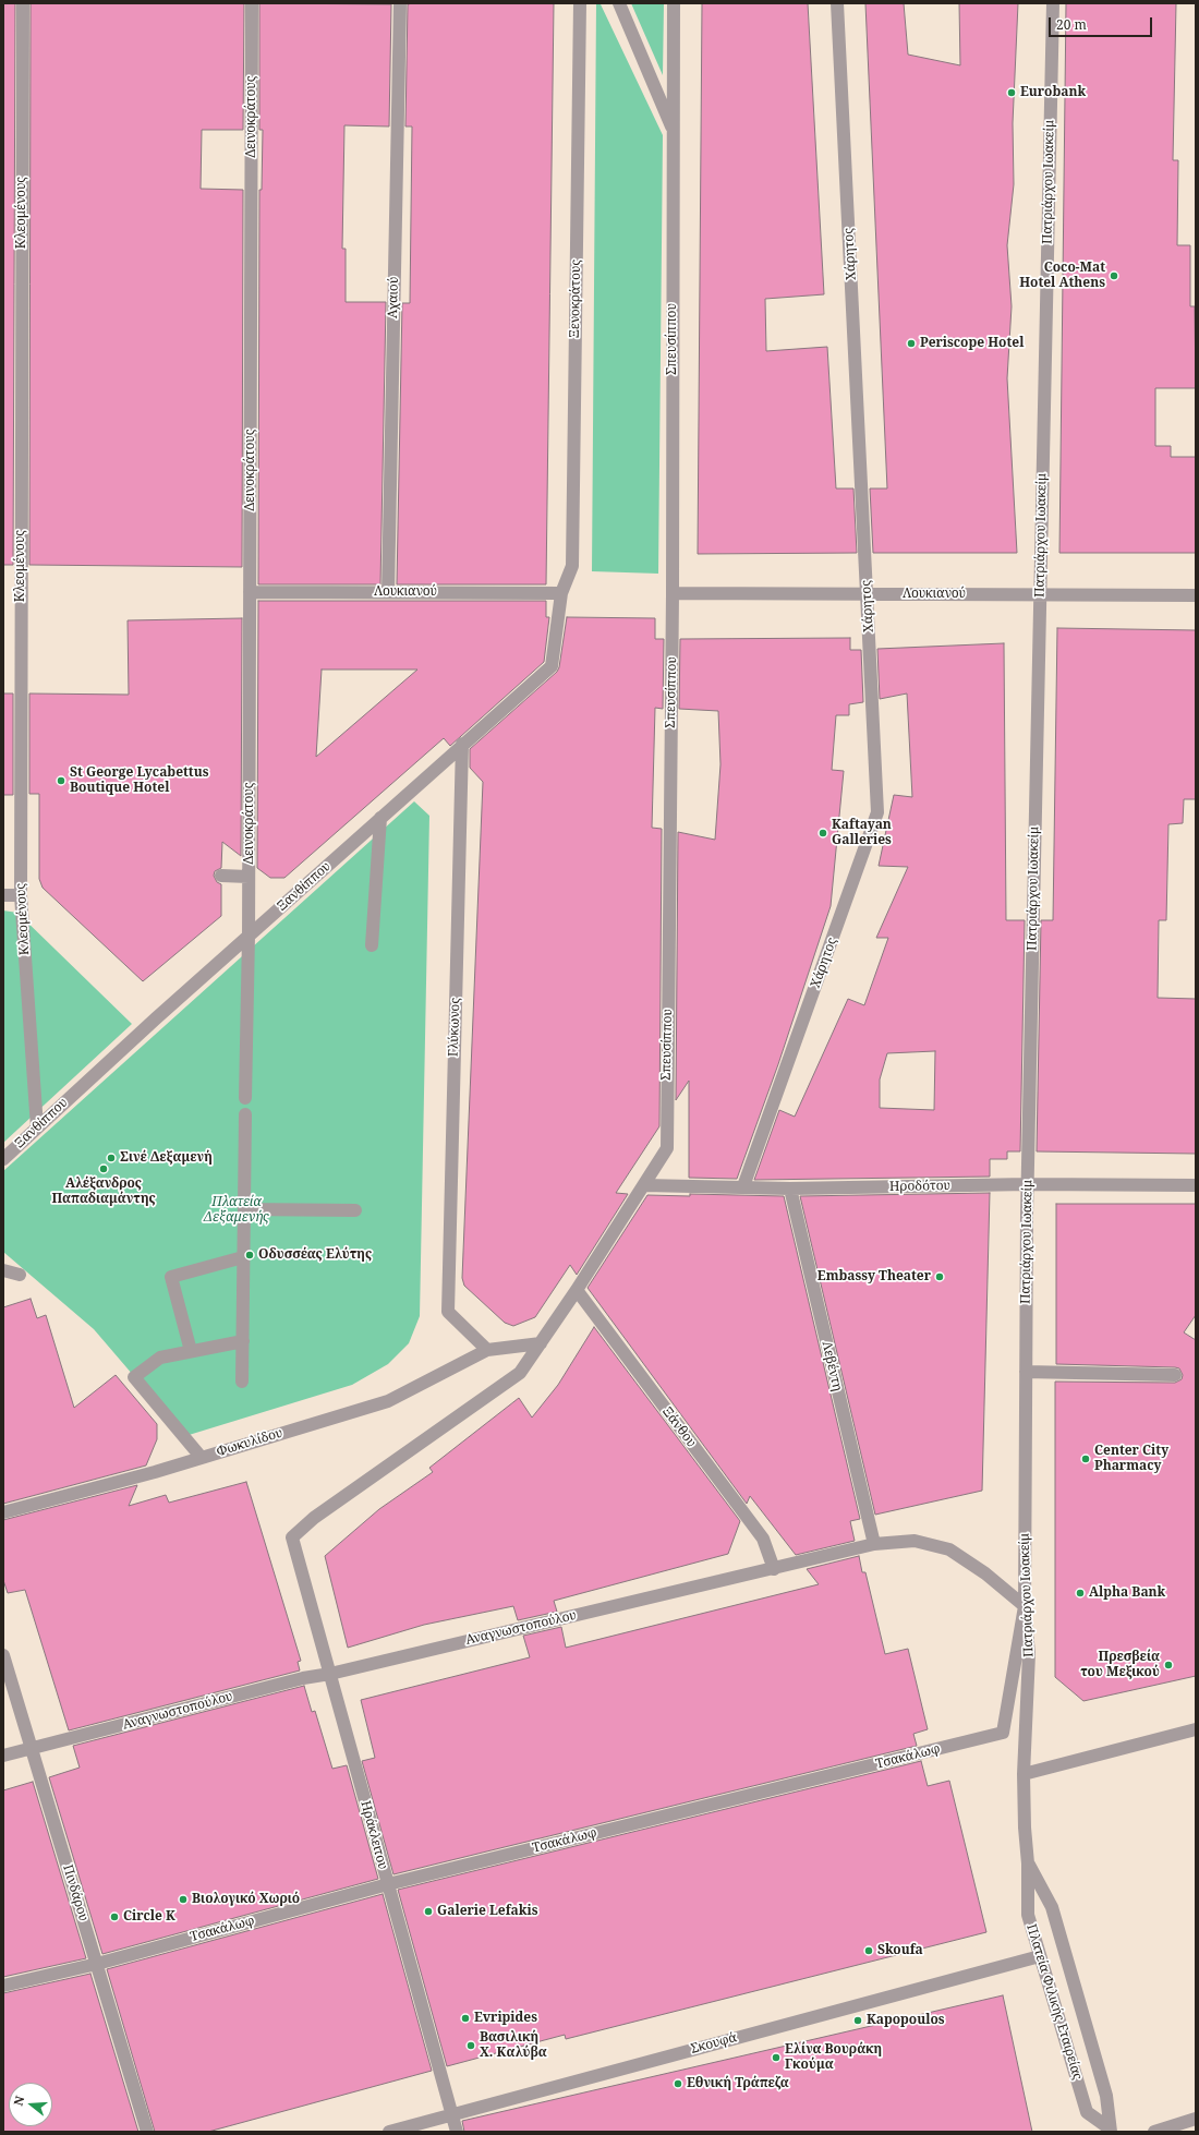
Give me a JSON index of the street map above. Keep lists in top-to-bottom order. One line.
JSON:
{"streets":{"street":["Δεινοκράτους","Πατριάρχου Ιωακείμ","Κλεομένους","Χάρητος","Αχαιού","Ξενοκράτους","Σπευσίππου","Λουκιανού","Ξανθίππου","Γλύκωνος","Ηροδότου","Λεβέντη","Ξάνθου","Φωκυλίδου","Αναγνωστοπούλου","Τσακάλωφ","Ηράκλειτου","Πινδάρου","Πλατεία Φιλικής Εταιρείας","Σκουφά"]},"crossings":[["Δεινοκράτους","Λουκιανού"],["Δεινοκράτους","Ξανθίππου"],["Πατριάρχου Ιωακείμ","Λουκιανού"],["Πατριάρχου Ιωακείμ","Ηροδότου"],["Πατριάρχου Ιωακείμ","Αναγνωστοπούλου"],["Πατριάρχου Ιωακείμ","Τσακάλωφ"],["Πατριάρχου Ιωακείμ","Πλατεία Φιλικής Εταιρείας"],["Κλεομένους","Ξανθίππου"],["Χάρητος","Λουκιανού"],["Χάρητος","Ηροδότου"],["Αχαιού","Λουκιανού"],["Ξενοκράτους","Λουκιανού"],["Ξενοκράτους","Ξανθίππου"],["Σπευσίππου","Λουκιανού"],["Σπευσίππου","Ηροδότου"],["Σπευσίππου","Ξάνθου"],["Σπευσίππου","Ηράκλειτου"],["Λουκιανού","Ξανθίππου"],["Ξανθίππου","Γλύκωνος"],["Γλύκωνος","Φωκυλίδου"],["Ηροδότου","Λεβέντη"],["Λεβέντη","Αναγνωστοπούλου"],["Ξάνθου","Αναγνωστοπούλου"],["Αναγνωστοπούλου","Τσακάλωφ"],["Αναγνωστοπούλου","Ηράκλειτου"],["Αναγνωστοπούλου","Πινδάρου"],["Τσακάλωφ","Ηράκλειτου"],["Τσακάλωφ","Πινδάρου"],["Ηράκλειτου","Σκουφά"],["Πλατεία Φιλικής Εταιρείας","Σκουφά"]],"parks":["Πλατεία Δεξαμενής"],"places":["Eurobank","Coco-Mat Hotel Athens","Periscope Hotel","St George Lycabettus Boutique Hotel","Kaftayan Galleries","Σινέ Δεξαμενή","Αλέξανδρος Παπαδιαμάντης","Οδυσσέας Ελύτης","Embassy Theater","Center City Pharmacy","Alpha Bank","Πρεσβεία του Μεξικού","Βιολογικό Χωριό","Galerie Lefakis","Circle K","Skoufa","Evripides","Kapopoulos","Βασιλική Χ. Καλύβα","Ελίνα Βουράκη Γκούμα","Εθνική Τράπεζα"],"scale_bar":"20 m","north":"left"}
